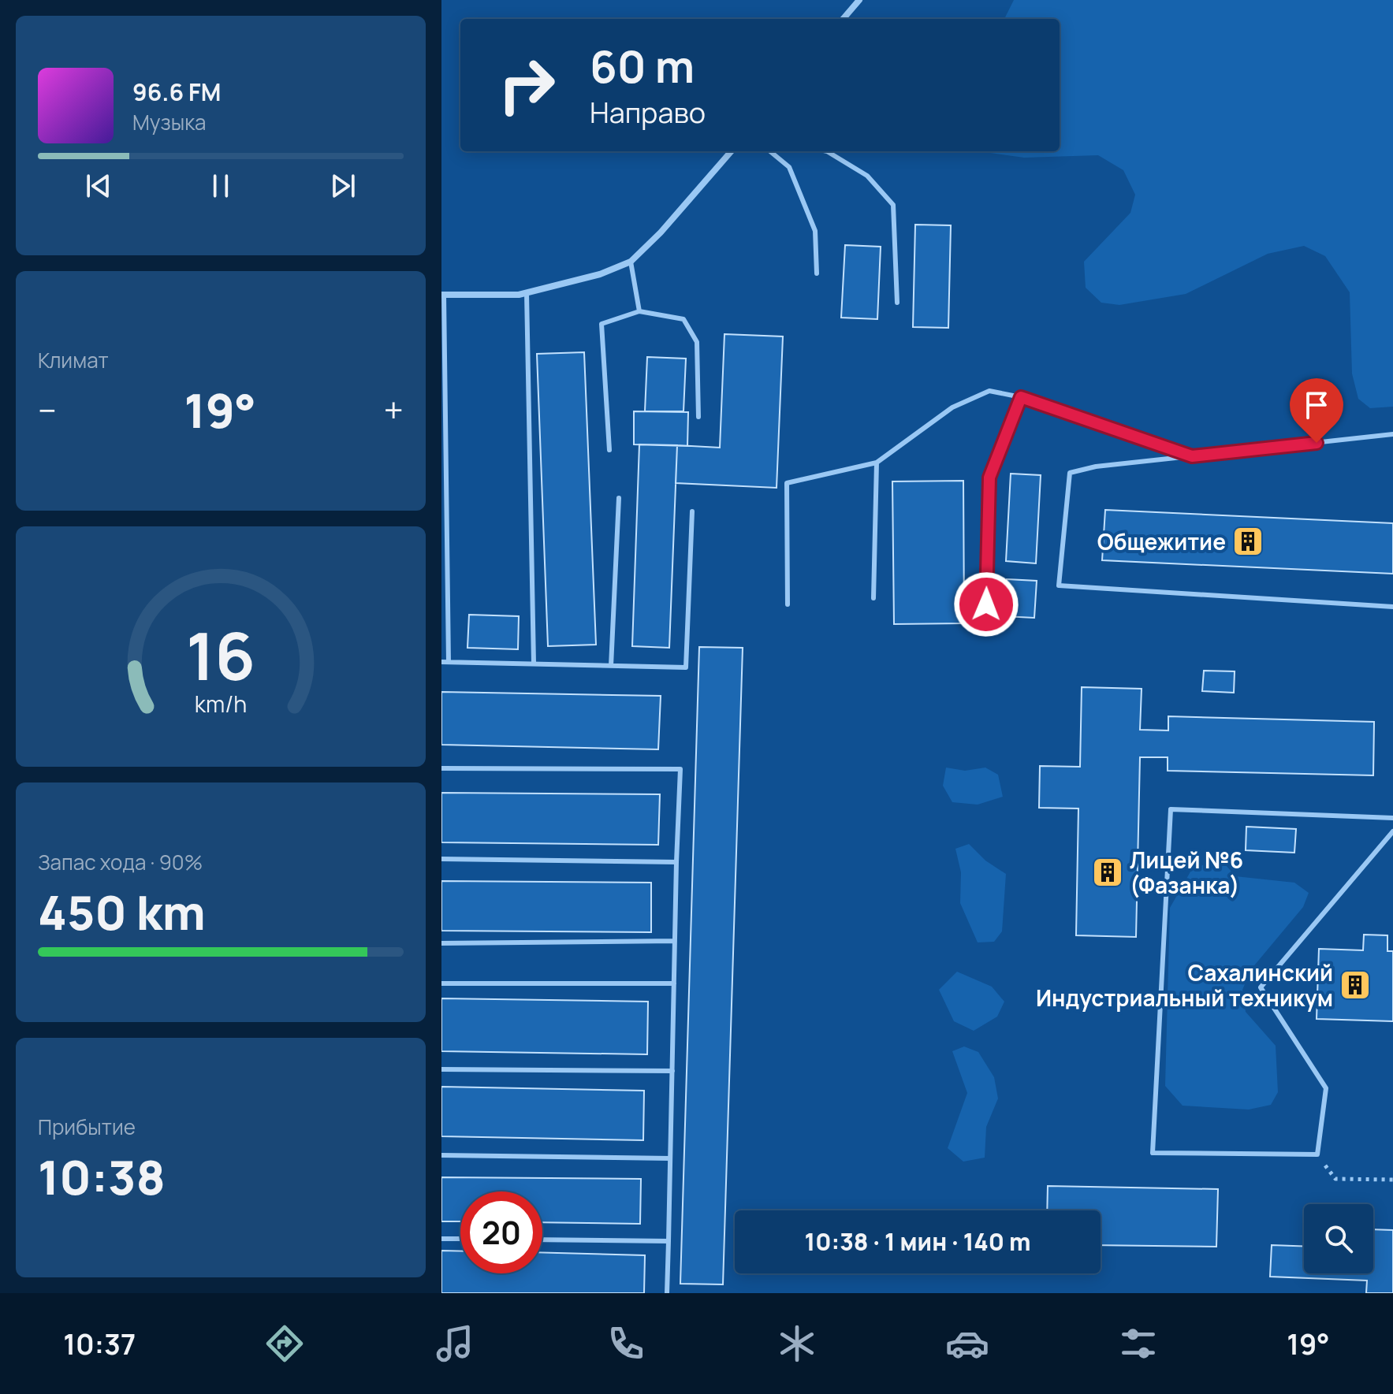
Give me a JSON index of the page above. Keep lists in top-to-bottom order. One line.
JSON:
{"places":{"building":["Общежитие","Лицей №6 (Фазанка)","Сахалинский Индустриальный техникум"]},"page":{"turn":["60 m","Направо"],"song":["96.6 FM","Музыка"],"tile":["Климат",["Запас хода · 90%","450 km"],["Прибытие","10:38"]],"heat":["−","19°","+"],"limit":"20","trip":"10:38 · 1 мин · 140 m","tabs":["10:37","19°"],"gauge":["16","km/h"]}}
